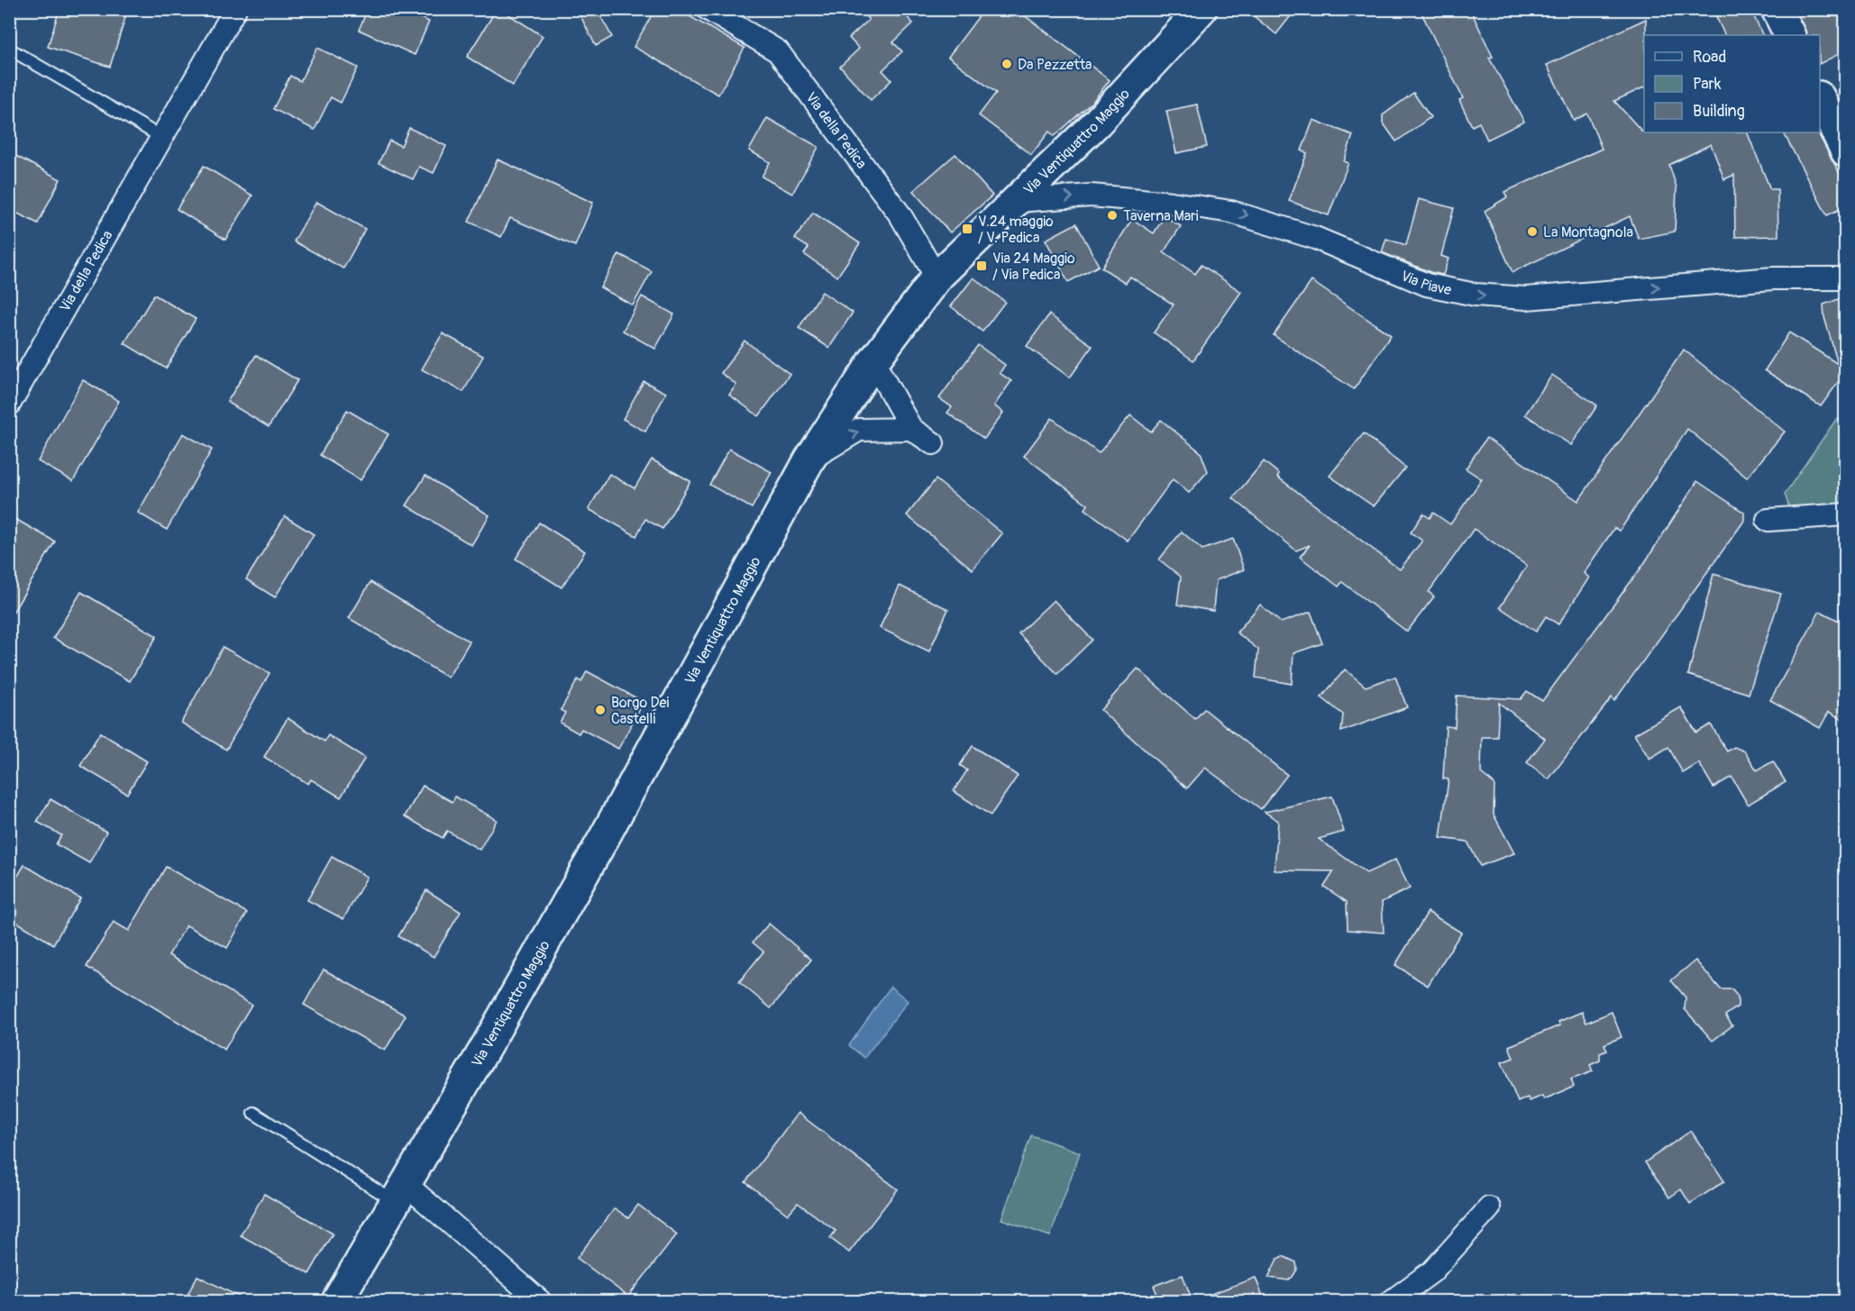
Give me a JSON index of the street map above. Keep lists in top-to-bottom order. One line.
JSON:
{"streets":{"main road":["Via Ventiquattro Maggio"],"street":["Via della Pedica","Via Piave"]},"crossings":[["Via della Pedica","Via Ventiquattro Maggio"],["Via Ventiquattro Maggio","Via Piave"]],"one_way":["Via Piave"],"places":{"other":["Da Pezzetta","Taverna Mari","La Montagnola","Borgo Dei Castelli"],"transit":["V.24 maggio / V. Pedica","Via 24 Maggio / Via Pedica"]},"legend":["Road","Park","Building"]}
